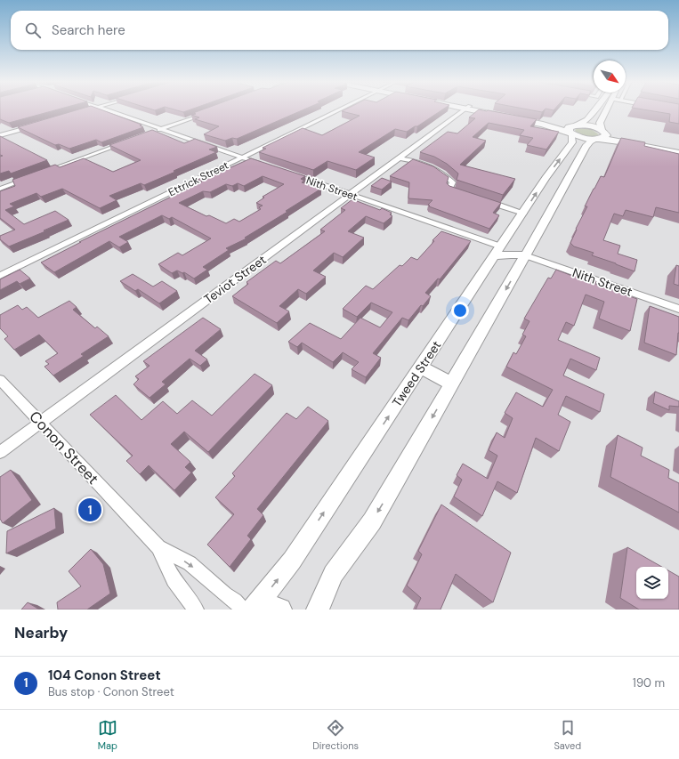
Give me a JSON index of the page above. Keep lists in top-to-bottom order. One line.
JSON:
{"streets":{"main road":["Tweed Street"],"street":["Ettrick Street","Nith Street","Teviot Street","Conon Street"]},"crossings":[["Nith Street","Teviot Street"],["Nith Street","Tweed Street"],["Teviot Street","Conon Street"]],"north":"bottom right","page":{"search":"Search here","pins":"1","heading":"Nearby","list":[{"mark":"1","name":"104 Conon Street","note":"Bus stop · Conon Street","value":"190 m"}],"nav":["Map","Directions","Saved"]}}
